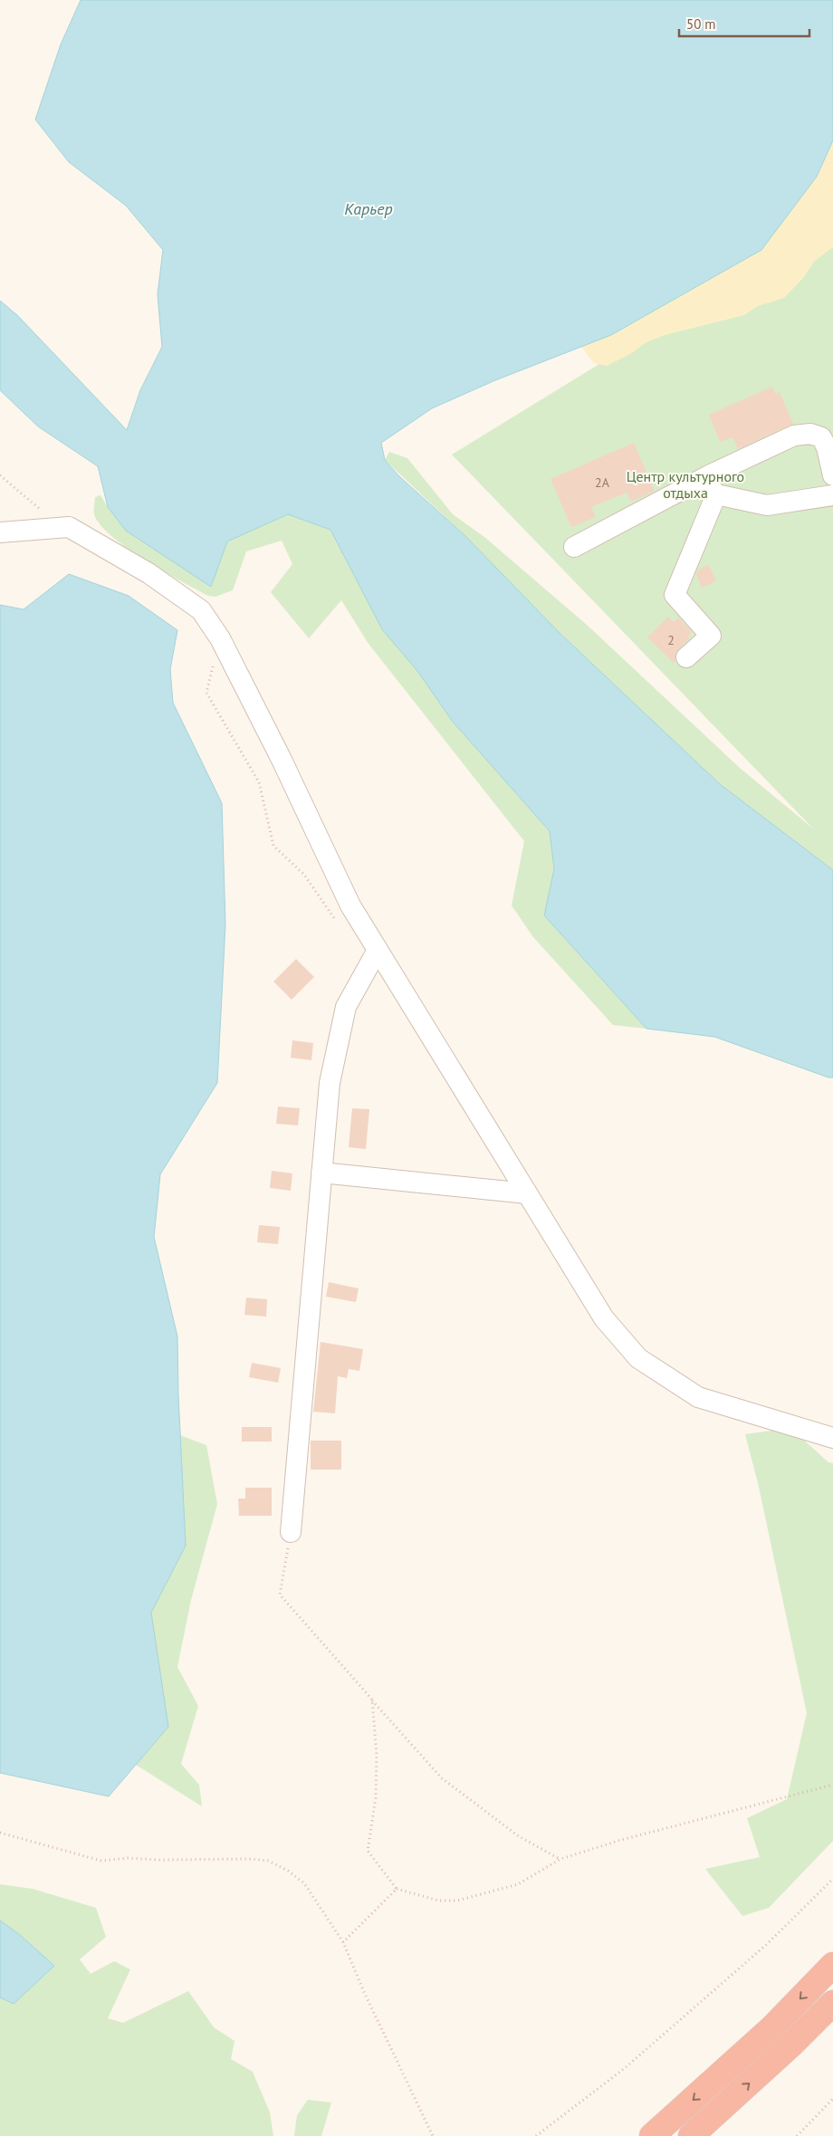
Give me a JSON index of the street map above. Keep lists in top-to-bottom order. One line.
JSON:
{"water":["Карьер"],"parks":["Центр культурного отдыха"],"house_numbers":["2А","2"],"scale_bar":"50 m"}
